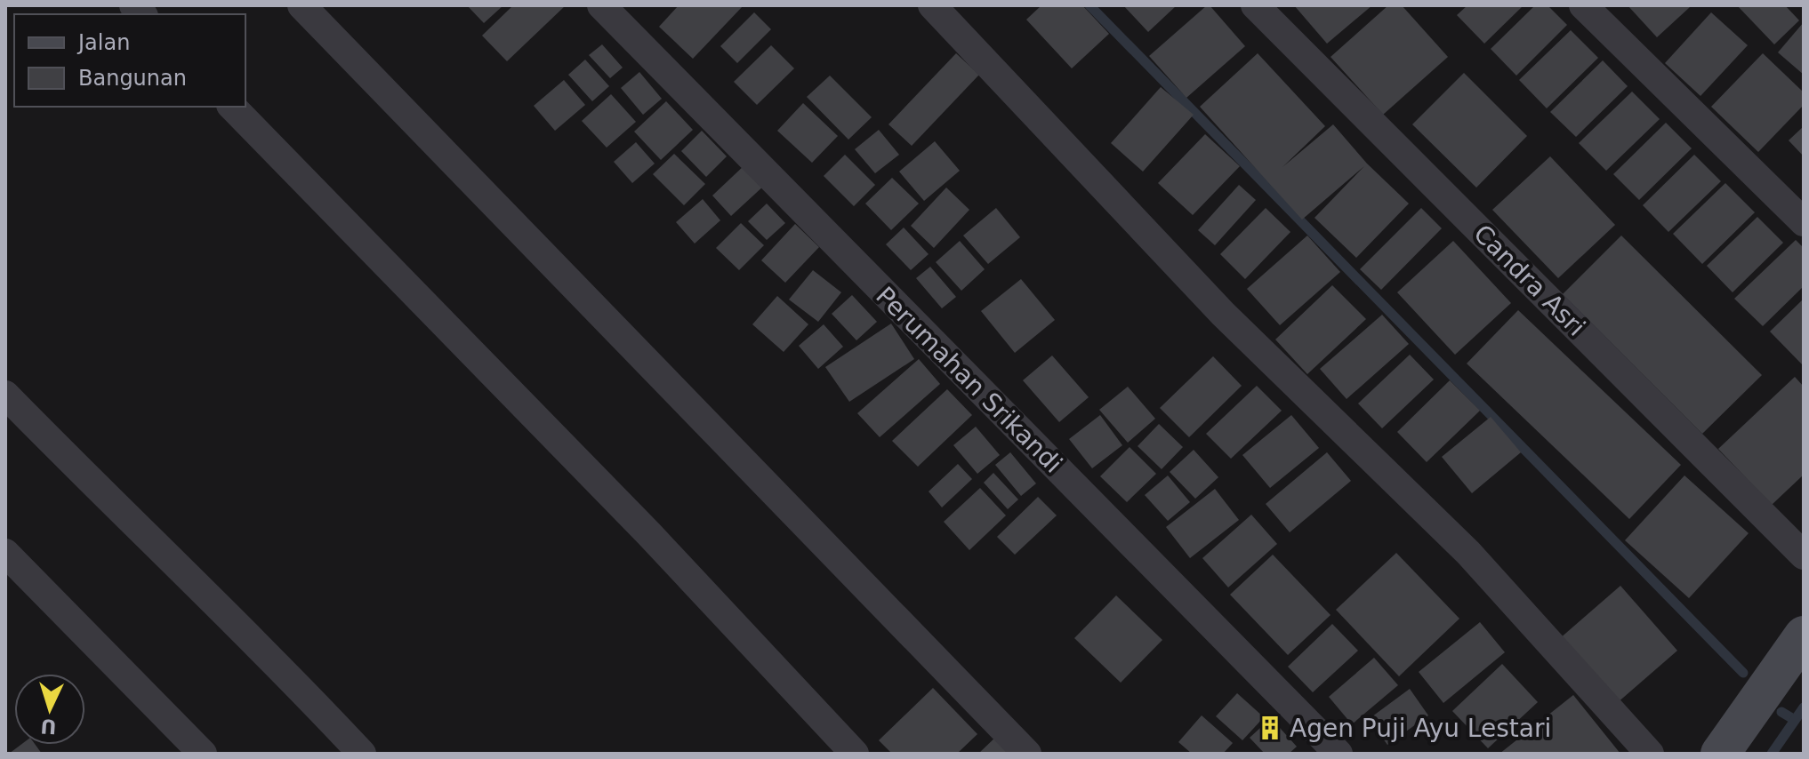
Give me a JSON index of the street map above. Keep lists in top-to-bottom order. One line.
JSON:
{"streets":{"street":["Candra Asri","Perumahan Srikandi"]},"places":{"building":["Agen Puji Ayu Lestari"]},"legend":["Jalan","Bangunan"],"north":"bottom"}
